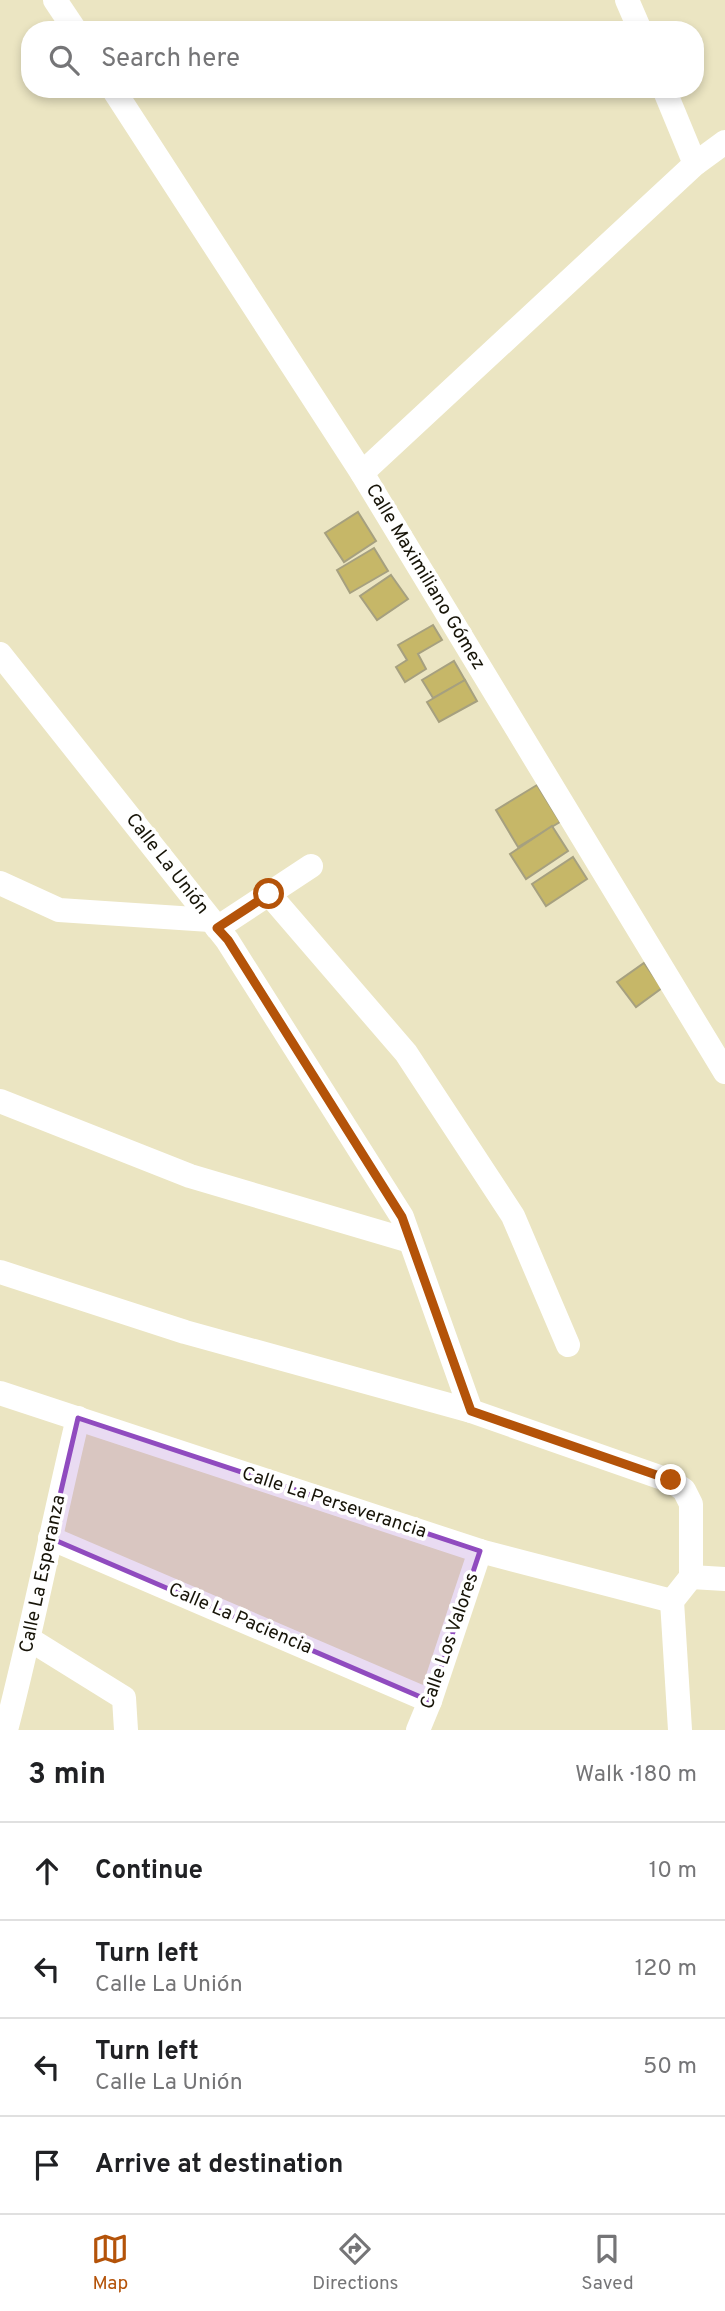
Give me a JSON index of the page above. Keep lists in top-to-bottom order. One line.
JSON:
{"streets":{"street":["Calle Maximiliano Gómez","Calle La Unión","Calle La Perseverancia","Calle La Esperanza","Calle La Paciencia","Calle Los Valores"]},"crossings":[["Calle La Perseverancia","Calle La Esperanza"],["Calle La Perseverancia","Calle Los Valores"],["Calle La Esperanza","Calle La Paciencia"],["Calle La Paciencia","Calle Los Valores"]],"page":{"search":"Search here","heading":["3 min","Walk · 180 m"],"list":[["Continue","10 m"],["Turn left","Calle La Unión","120 m"],["Turn left","Calle La Unión","50 m"],"Arrive at destination"],"nav":["Map","Directions","Saved"]}}
